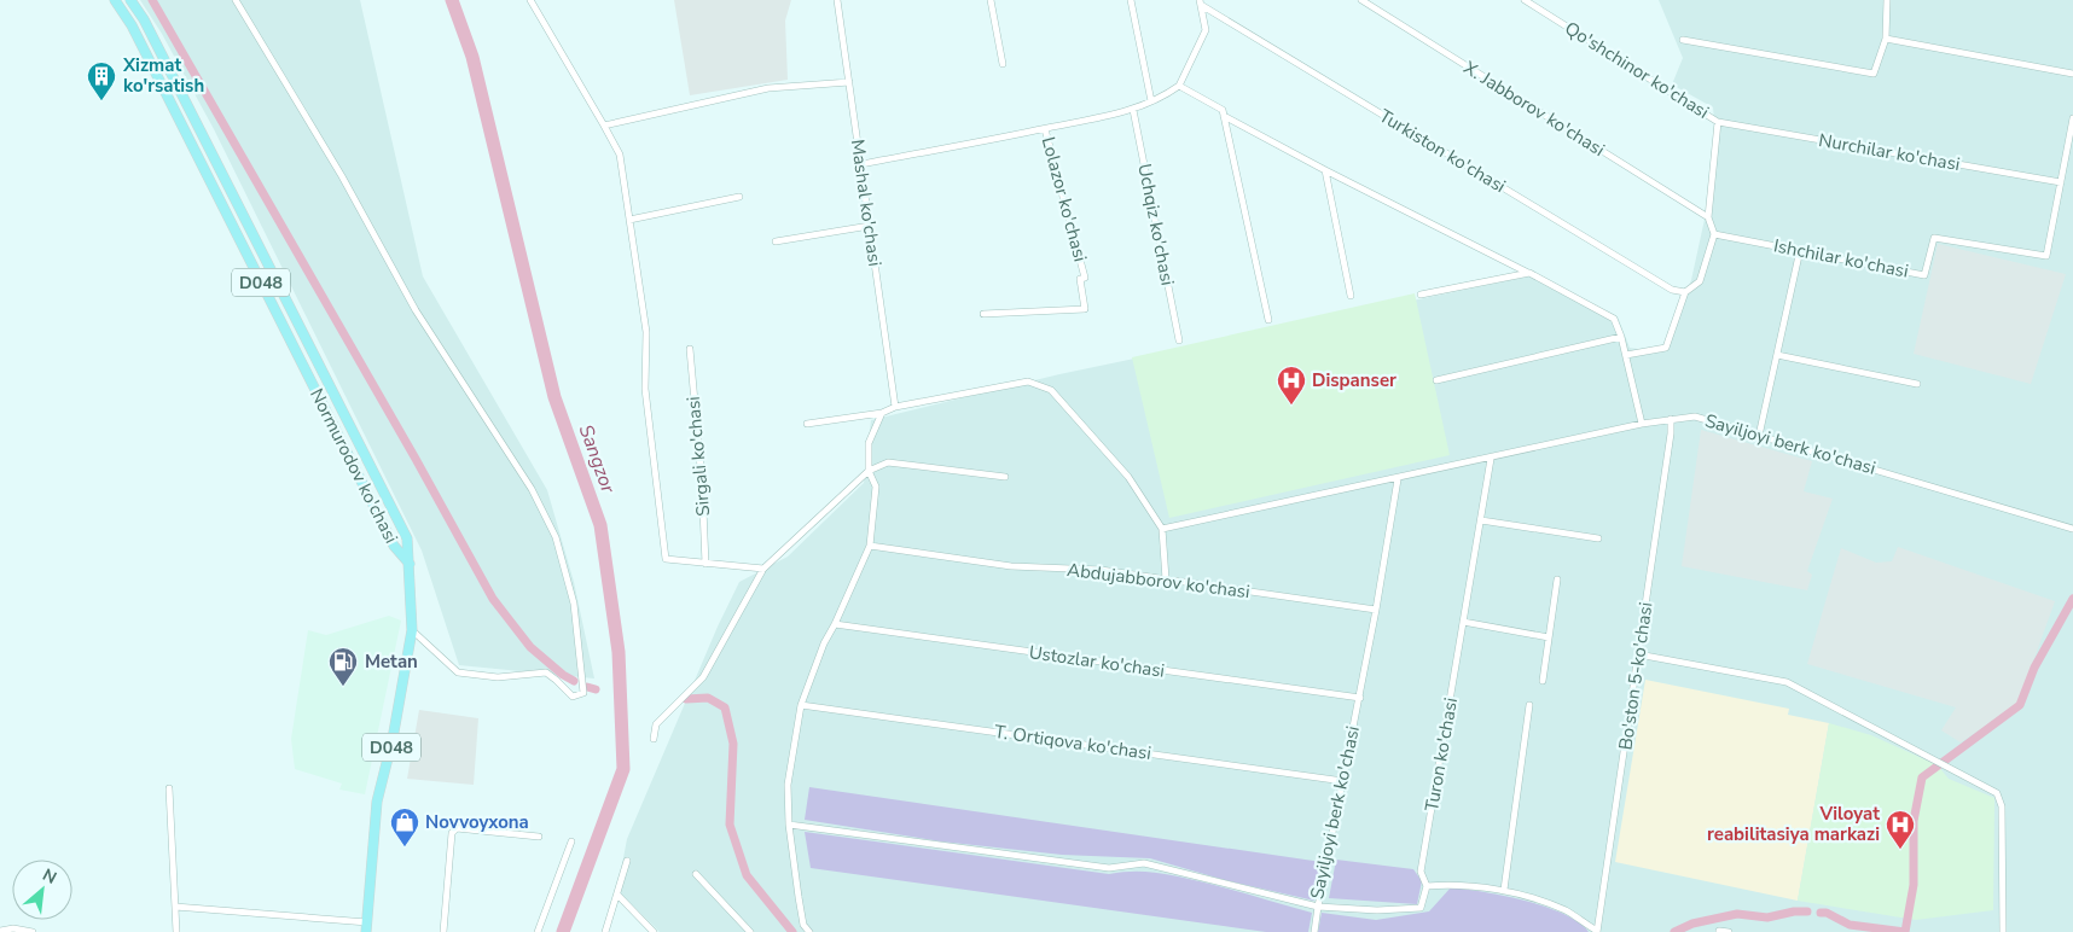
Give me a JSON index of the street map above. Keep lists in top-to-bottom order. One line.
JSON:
{"streets":{"main road":["D048","Normurodov ko'chasi"],"street":["Qo'shchinor ko'chasi","X. Jabborov ko'chasi","Turkiston ko'chasi","Nurchilar ko'chasi","Lolazor ko'chasi","Mashal ko'chasi","Uchqiz ko'chasi","Ishchilar ko'chasi","Sayiljoyi berk ko'chasi","Sirgali ko'chasi","Abdujabborov ko'chasi","Ustozlar ko'chasi","Bo'ston 5-ko'chasi","T. Ortiqova ko'chasi","Turon ko'chasi"]},"crossings":[["Qo'shchinor ko'chasi","Nurchilar ko'chasi"],["Nurchilar ko'chasi","Ishchilar ko'chasi"],["D048","Normurodov ko'chasi"],["Sayiljoyi berk ko'chasi","Abdujabborov ko'chasi"],["Sayiljoyi berk ko'chasi","Ustozlar ko'chasi"],["Sayiljoyi berk ko'chasi","Bo'ston 5-ko'chasi"],["Sayiljoyi berk ko'chasi","T. Ortiqova ko'chasi"],["Sayiljoyi berk ko'chasi","Turon ko'chasi"]],"water":["Sangzor"],"places":{"building":["Xizmat ko'rsatish"],"hospital":["Dispanser","Viloyat reabilitasiya markazi"],"fuel station":["Metan"],"shop":["Novvoyxona"]},"north":"top right"}
